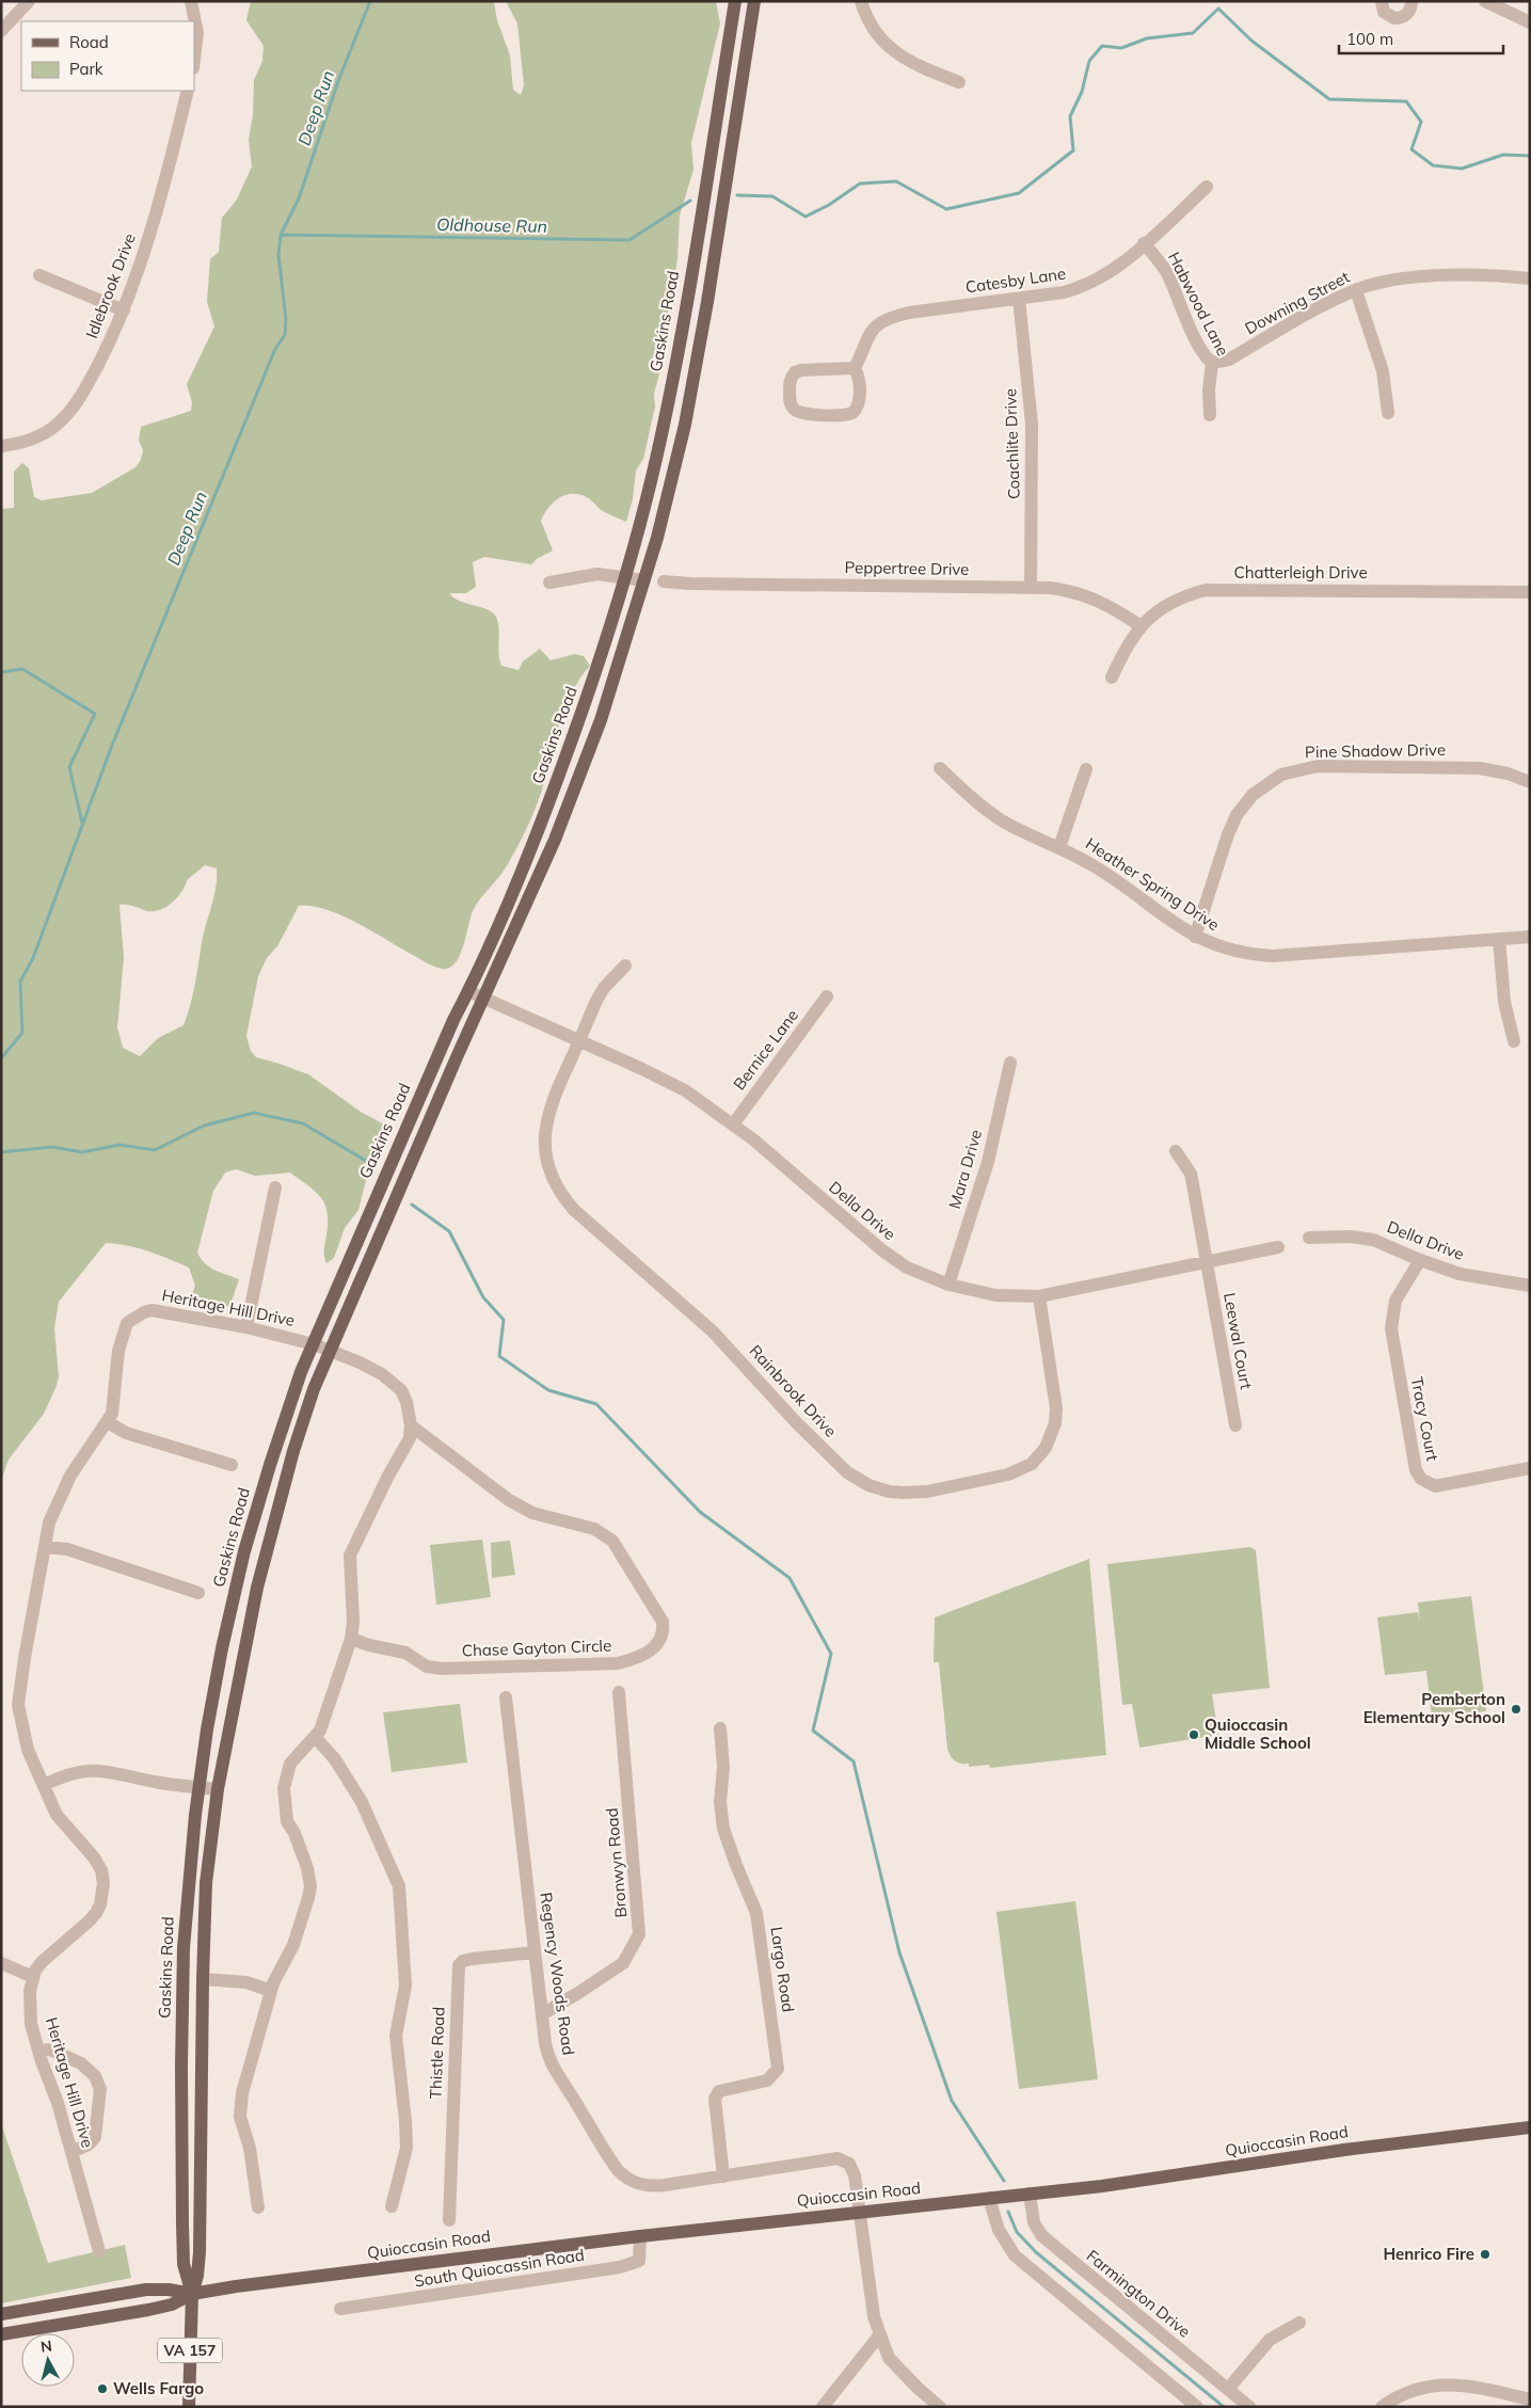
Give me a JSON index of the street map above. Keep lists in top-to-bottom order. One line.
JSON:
{"streets":{"main road":["Gaskins Road","Quioccasin Road","VA 157"],"street":["Catesby Lane","Idlebrook Drive","Downing Street","Habwood Lane","Coachlite Drive","Peppertree Drive","Chatterleigh Drive","Pine Shadow Drive","Heather Spring Drive","Bernice Lane","Mara Drive","Della Drive","Heritage Hill Drive","Leewal Court","Rainbrook Drive","Tracy Court","Chase Gayton Circle","Bronwyn Road","Largo Road","Regency Woods Road","Thistle Road","South Quiocassin Road","Farmington Drive"]},"crossings":[["Catesby Lane","Habwood Lane"],["Catesby Lane","Coachlite Drive"],["Downing Street","Habwood Lane"],["Gaskins Road","Della Drive"],["Gaskins Road","Heritage Hill Drive"],["Gaskins Road","Quioccasin Road"],["Coachlite Drive","Peppertree Drive"],["Peppertree Drive","Chatterleigh Drive"],["Pine Shadow Drive","Heather Spring Drive"],["Bernice Lane","Della Drive"],["Mara Drive","Della Drive"],["Della Drive","Leewal Court"],["Della Drive","Rainbrook Drive"],["Della Drive","Tracy Court"],["Heritage Hill Drive","Chase Gayton Circle"],["Bronwyn Road","Regency Woods Road"],["Largo Road","Regency Woods Road"],["Regency Woods Road","Thistle Road"],["Regency Woods Road","Quioccasin Road"],["Quioccasin Road","South Quiocassin Road"],["Quioccasin Road","Farmington Drive"]],"water":["Deep Run","Oldhouse Run"],"places":["Pemberton Elementary School","Quioccasin Middle School","Henrico Fire","Wells Fargo"],"legend":["Road","Park"],"scale_bar":"100 m","north":"top"}
